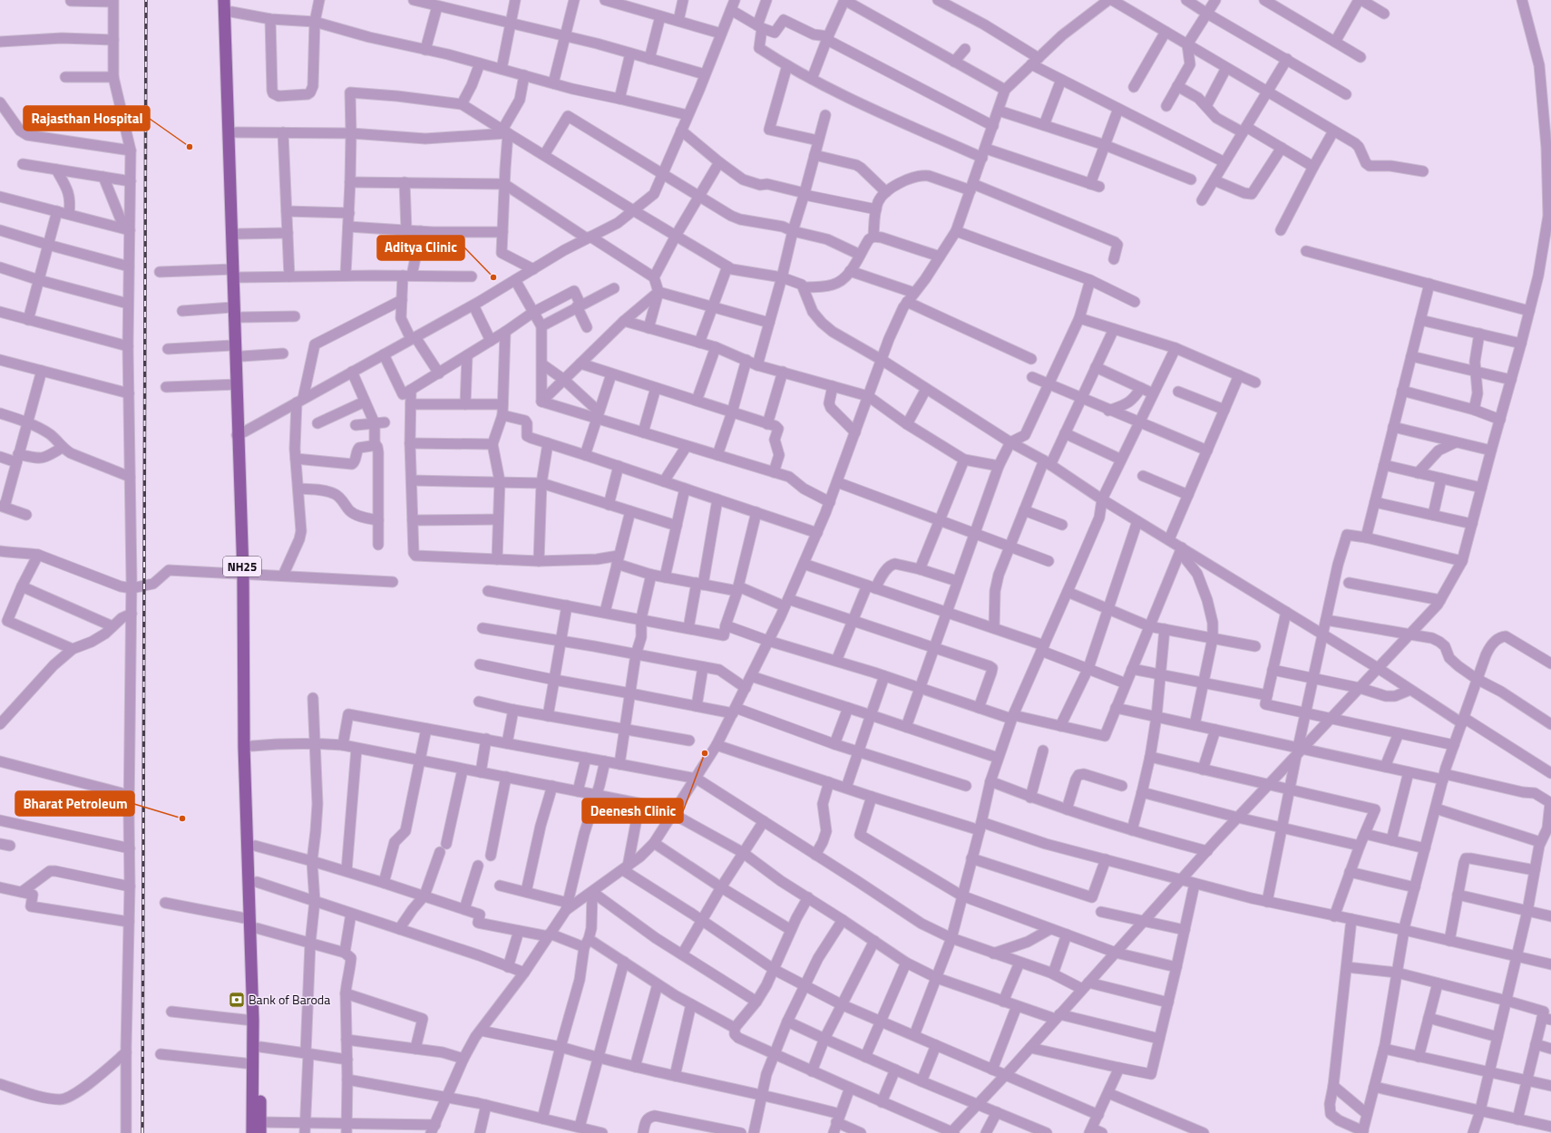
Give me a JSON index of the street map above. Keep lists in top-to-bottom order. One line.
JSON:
{"streets":{"main road":["NH25"]},"places":{"other":["Rajasthan Hospital","Aditya Clinic","Deenesh Clinic","Bharat Petroleum"],"bank":["Bank of Baroda"]}}
